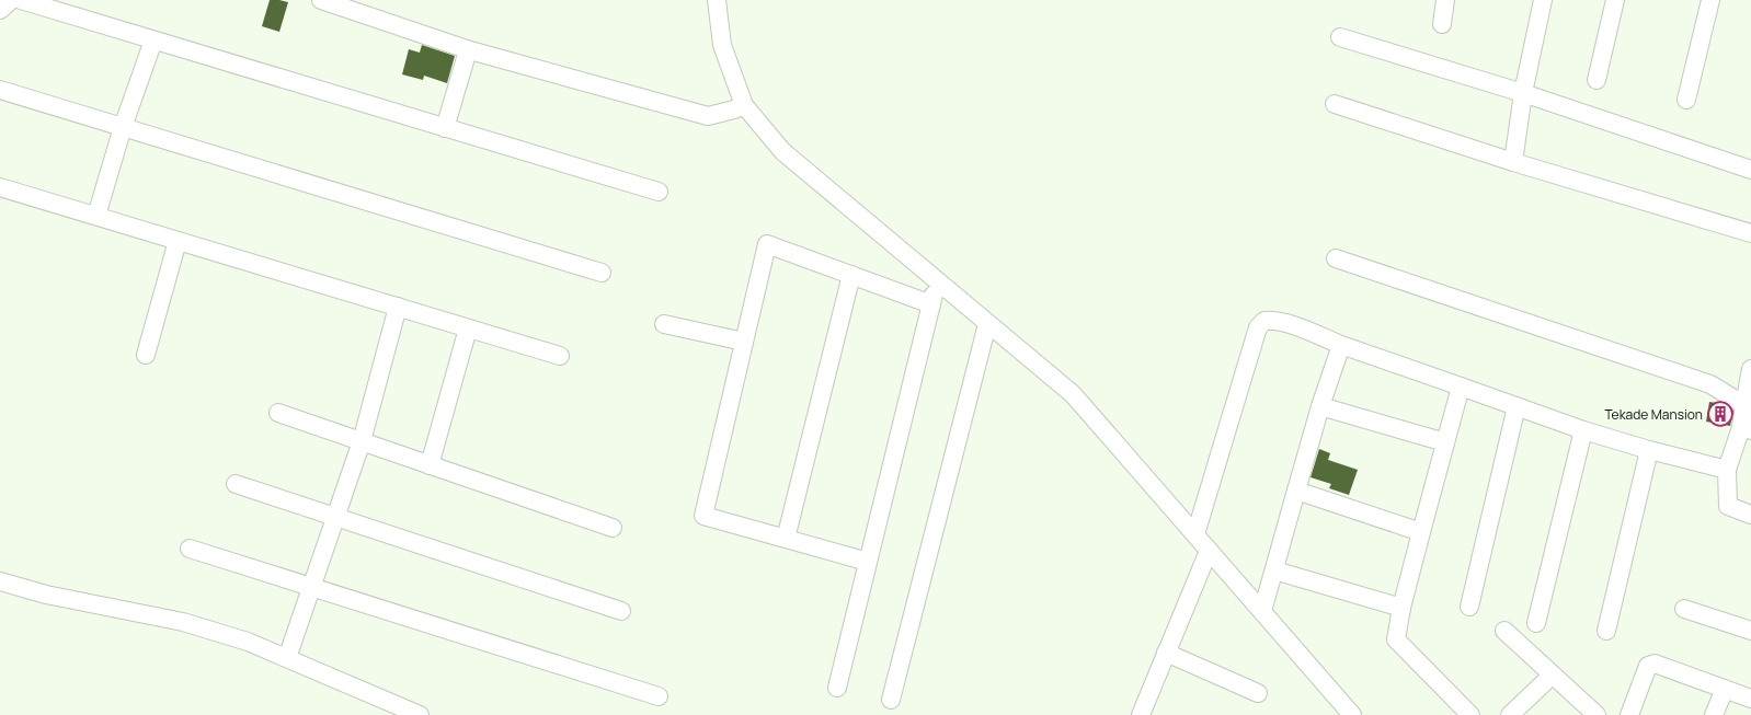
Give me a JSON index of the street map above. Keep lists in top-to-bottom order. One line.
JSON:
{"places":{"building":["Tekade Mansion"]}}
